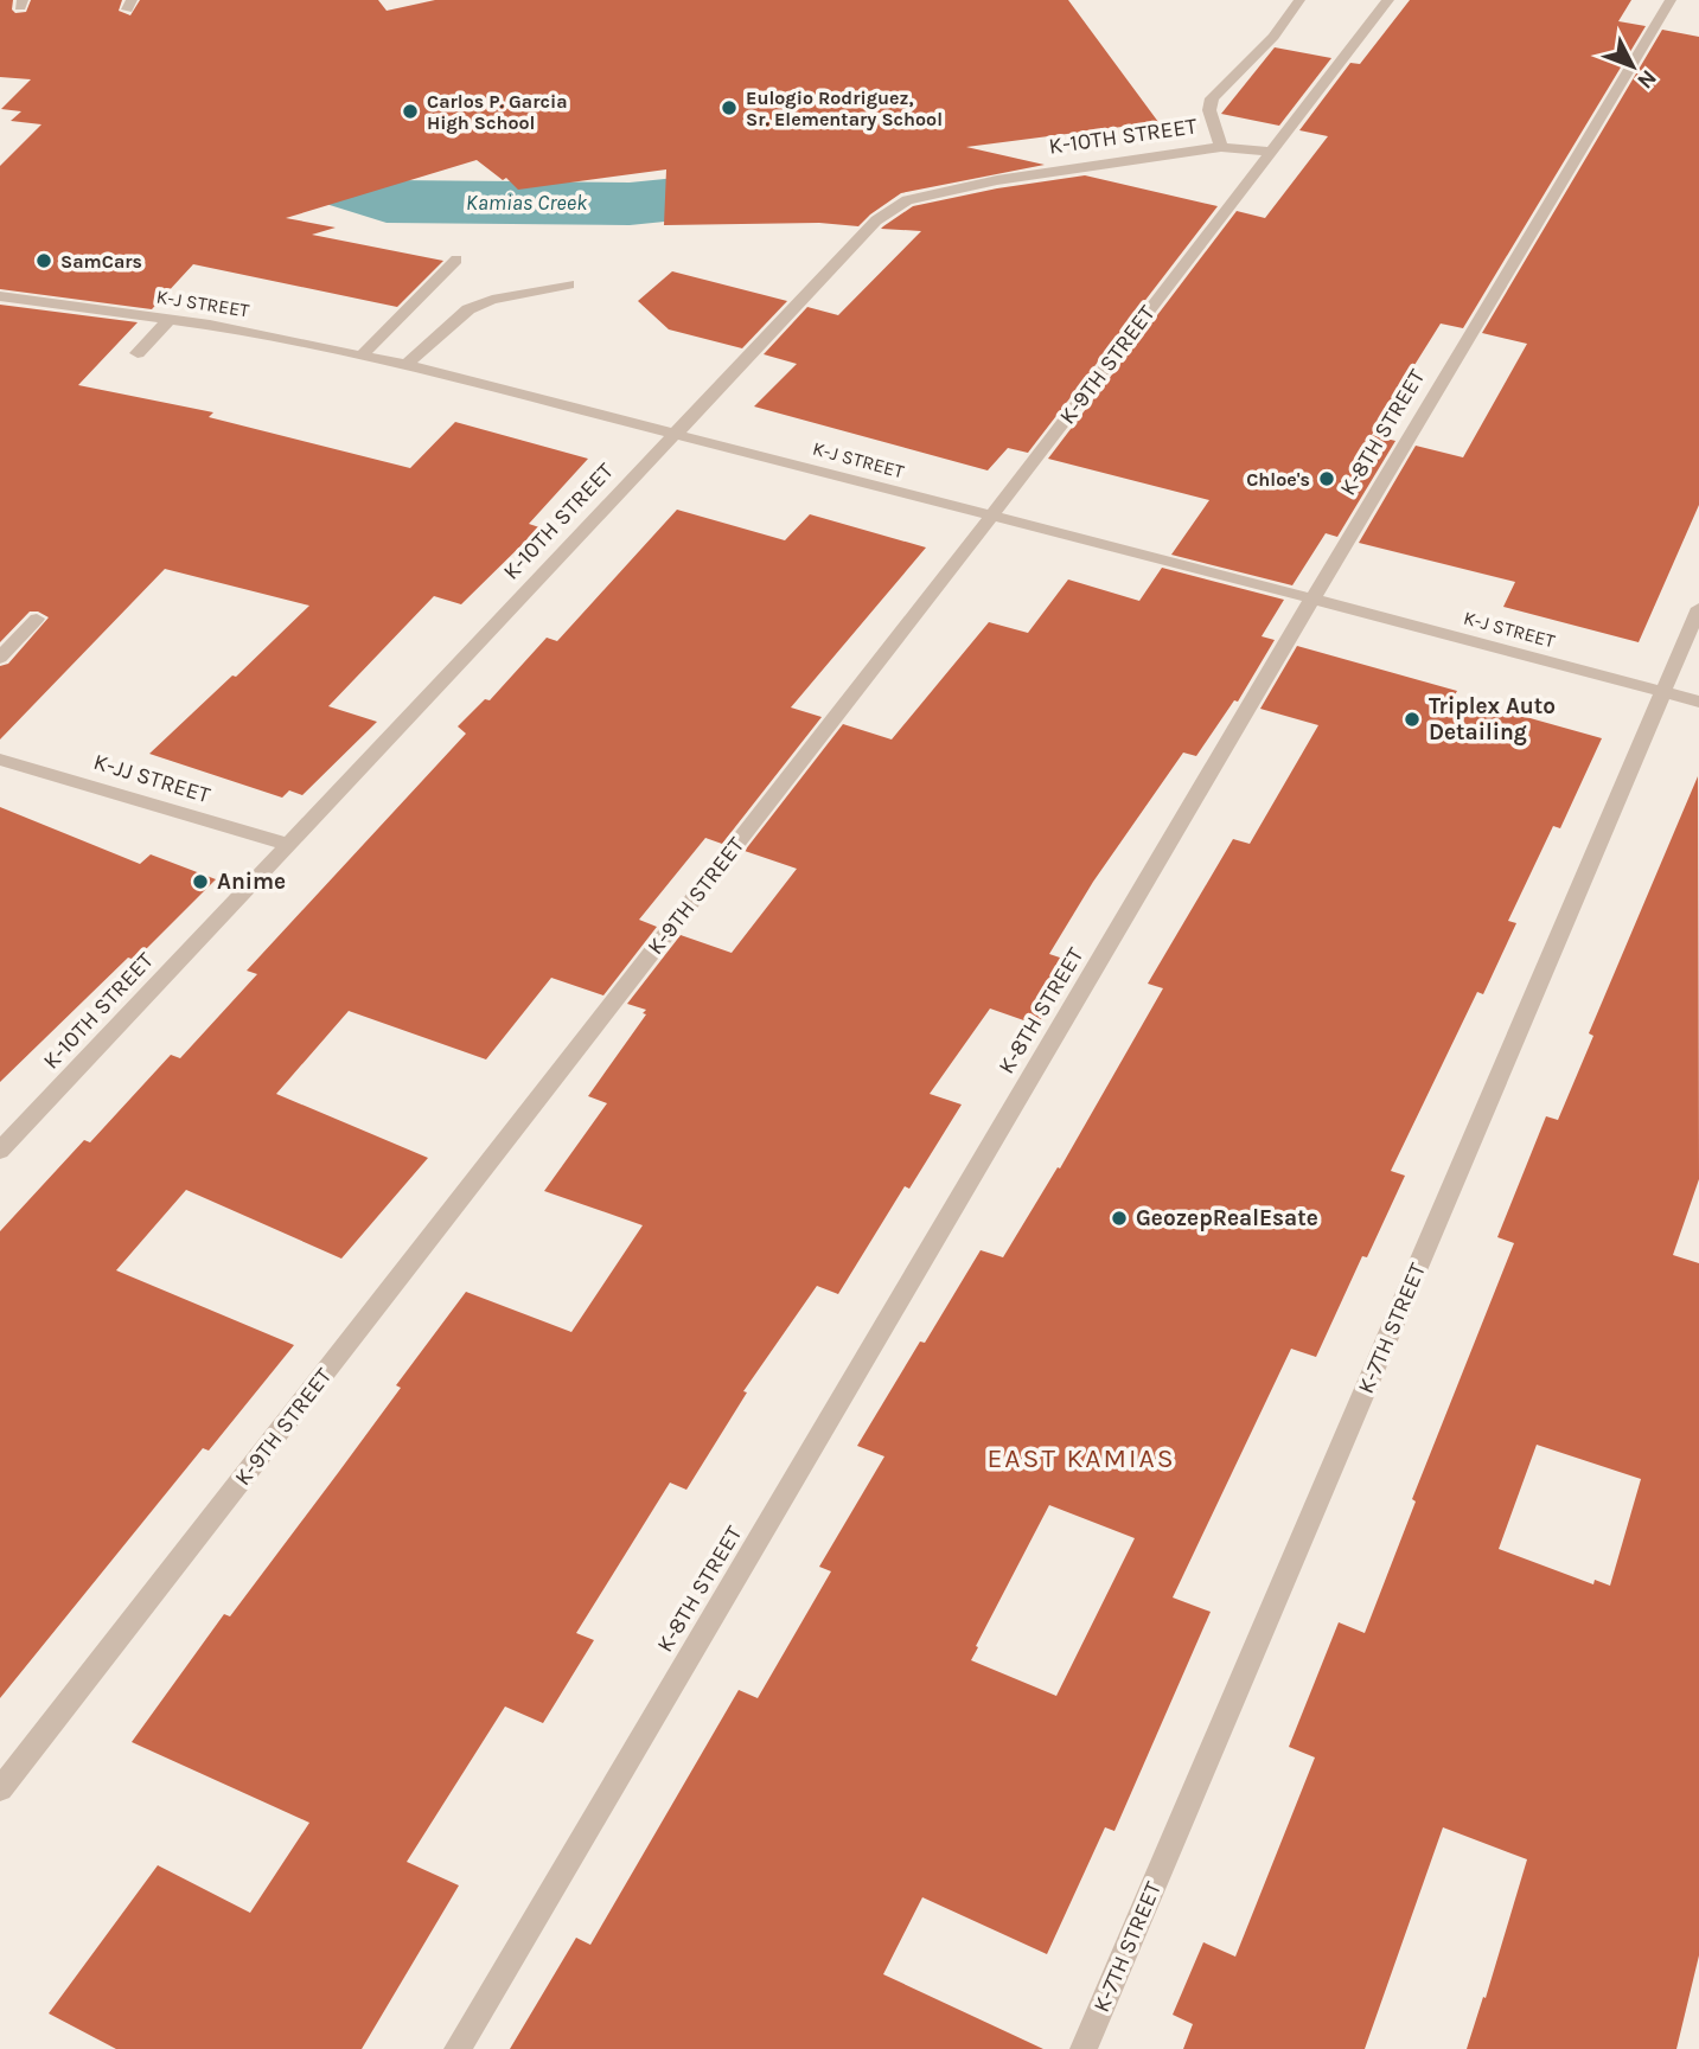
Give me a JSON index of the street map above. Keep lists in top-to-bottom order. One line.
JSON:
{"streets":{"street":["K-10TH STREET","K-J STREET","K-9TH STREET","K-8TH STREET","K-JJ STREET","K-7TH STREET"]},"crossings":[["K-10TH STREET","K-J STREET"],["K-10TH STREET","K-9TH STREET"],["K-10TH STREET","K-JJ STREET"],["K-J STREET","K-9TH STREET"],["K-J STREET","K-8TH STREET"],["K-J STREET","K-7TH STREET"]],"districts":["EAST KAMIAS"],"water":["Kamias Creek"],"places":["Eulogio Rodriguez, Sr. Elementary School","Carlos P. Garcia High School","SamCars","Chloe's","Triplex Auto Detailing","Anime","GeozepRealEsate"],"north":"bottom right"}
